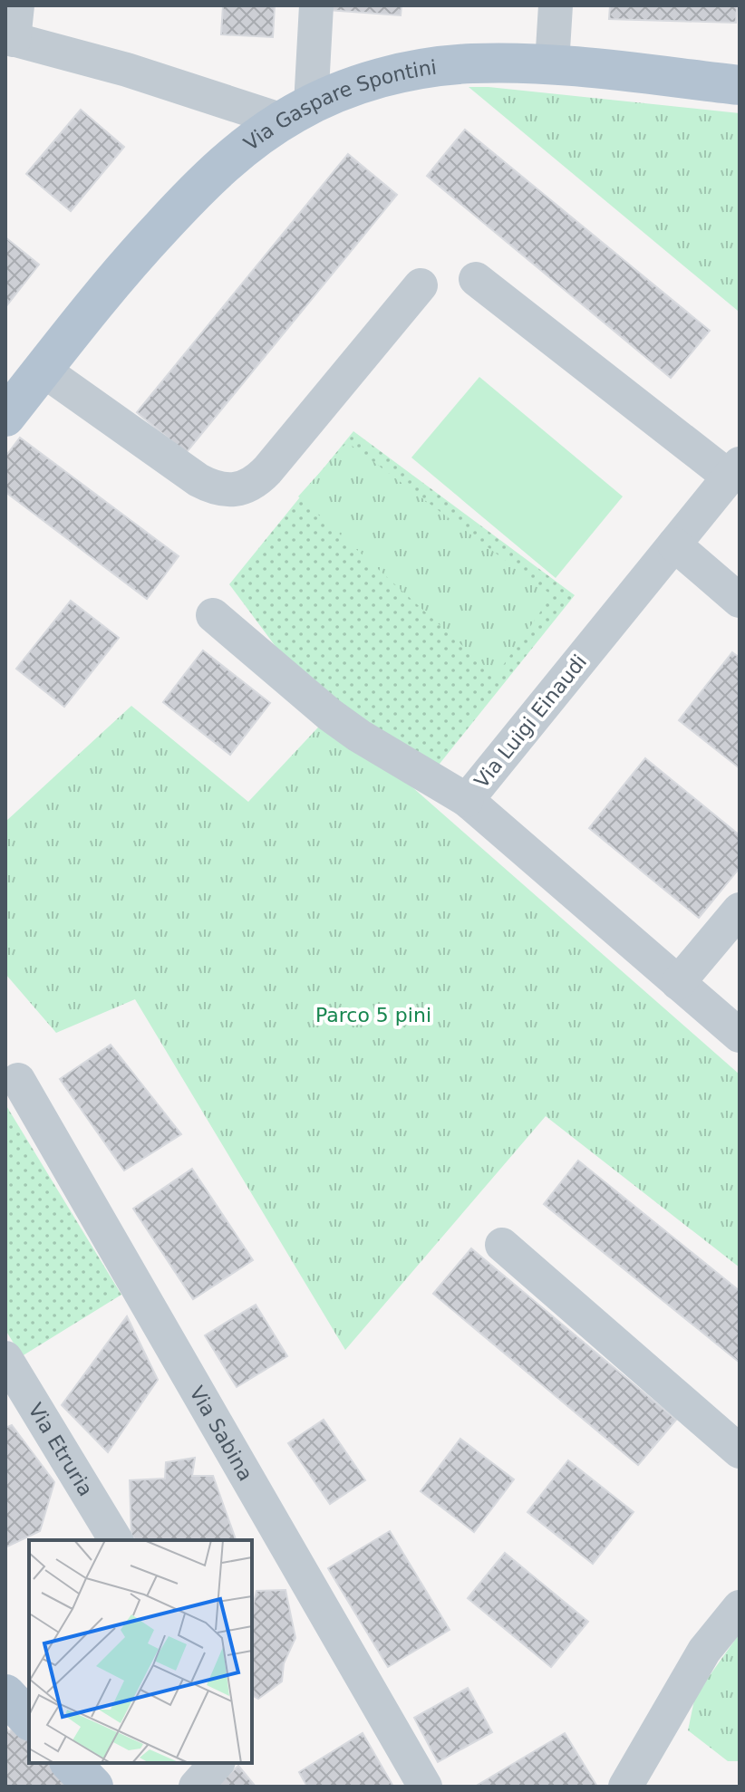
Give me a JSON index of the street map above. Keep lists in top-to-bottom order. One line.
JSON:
{"streets":{"main road":["Via Gaspare Spontini"],"street":["Via Luigi Einaudi","Via Sabina","Via Etruria"]},"parks":["Parco 5 pini"]}
